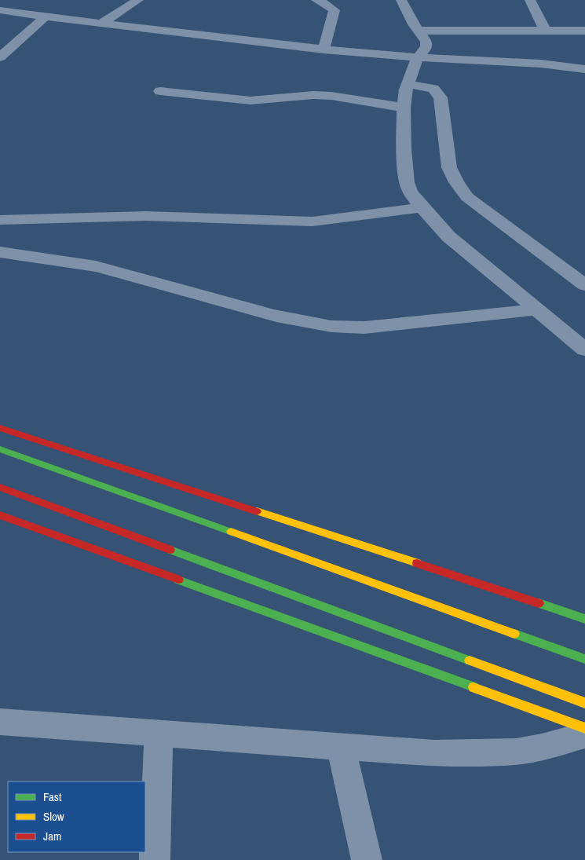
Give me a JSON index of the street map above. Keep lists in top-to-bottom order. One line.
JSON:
{"legend":["Fast","Slow","Jam"]}
